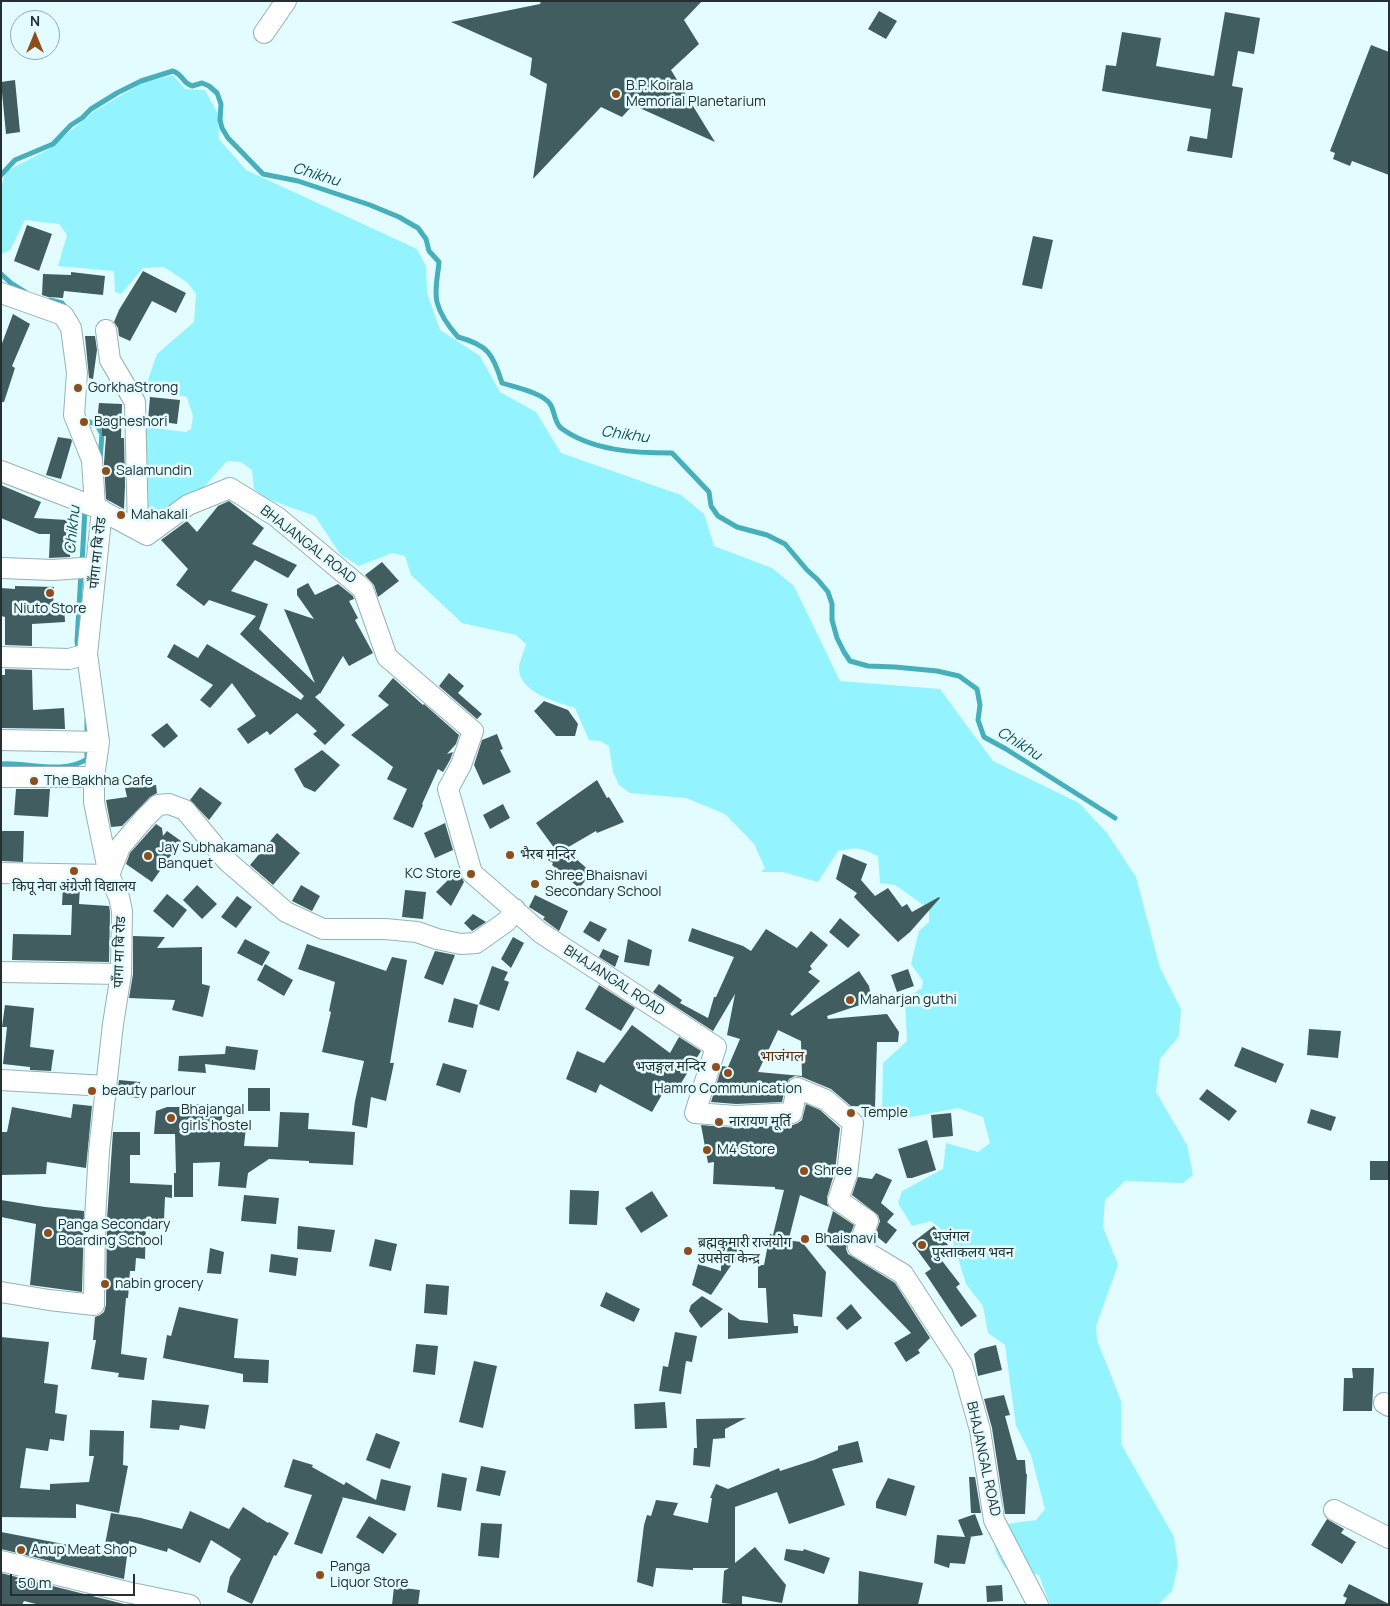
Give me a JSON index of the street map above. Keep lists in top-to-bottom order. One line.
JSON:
{"streets":{"street":["BHAJANGAL ROAD","पाँगा मा बि रोड"]},"districts":["भाजंगल"],"water":["Chikhu"],"places":["B.P. Koirala Memorial Planetarium","GorkhaStrong","Bagheshori","Salamundin","Mahakali","Niuto Store","The Bakhha Cafe","भैरब मन्दिर","Jay Subhakamana Banquet","किपू नेवा अंग्रेजी विद्यालय","KC Store","Shree Bhaisnavi Secondary School","Maharjan guthi","भजङ्गल मन्दिर","Hamro Communication","beauty parlour","Temple","Bhajangal girls hostel","नारायण मूर्ति","M4 Store","Shree","Panga Secondary Boarding School","Bhaisnavi","भजंगल पुस्ताकलय भवन","ब्रह्मकुमारी राजयोग उपसेवा केन्द्र","nabin grocery","Anup Meat Shop","Panga Liquor Store"],"scale_bar":"50 m","north":"top"}
